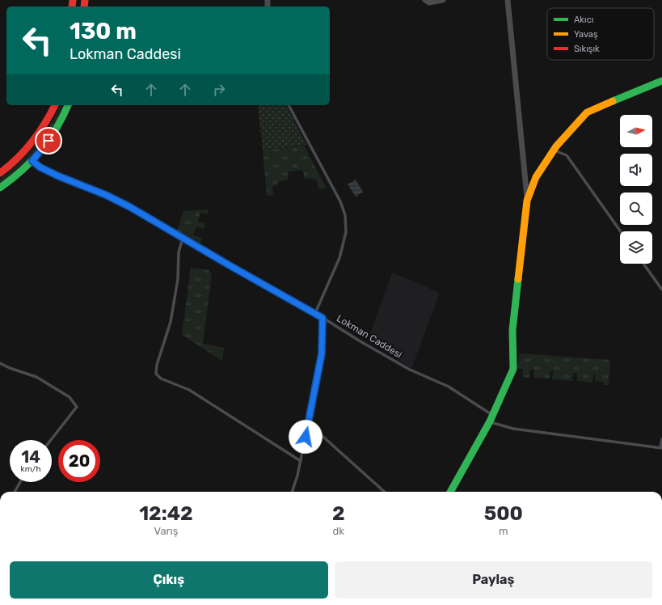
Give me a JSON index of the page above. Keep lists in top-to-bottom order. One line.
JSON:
{"streets":{"lane":["Lokman Caddesi"]},"legend":["Akıcı","Yavaş","Sıkışık"],"north":"right","page":{"turn":["130 m","Lokman Caddesi"],"speed":"14 km/h","limit":"20","eta":["12:42","Varış","2","dk","500","m"],"buttons":["Çıkış","Paylaş"]}}
